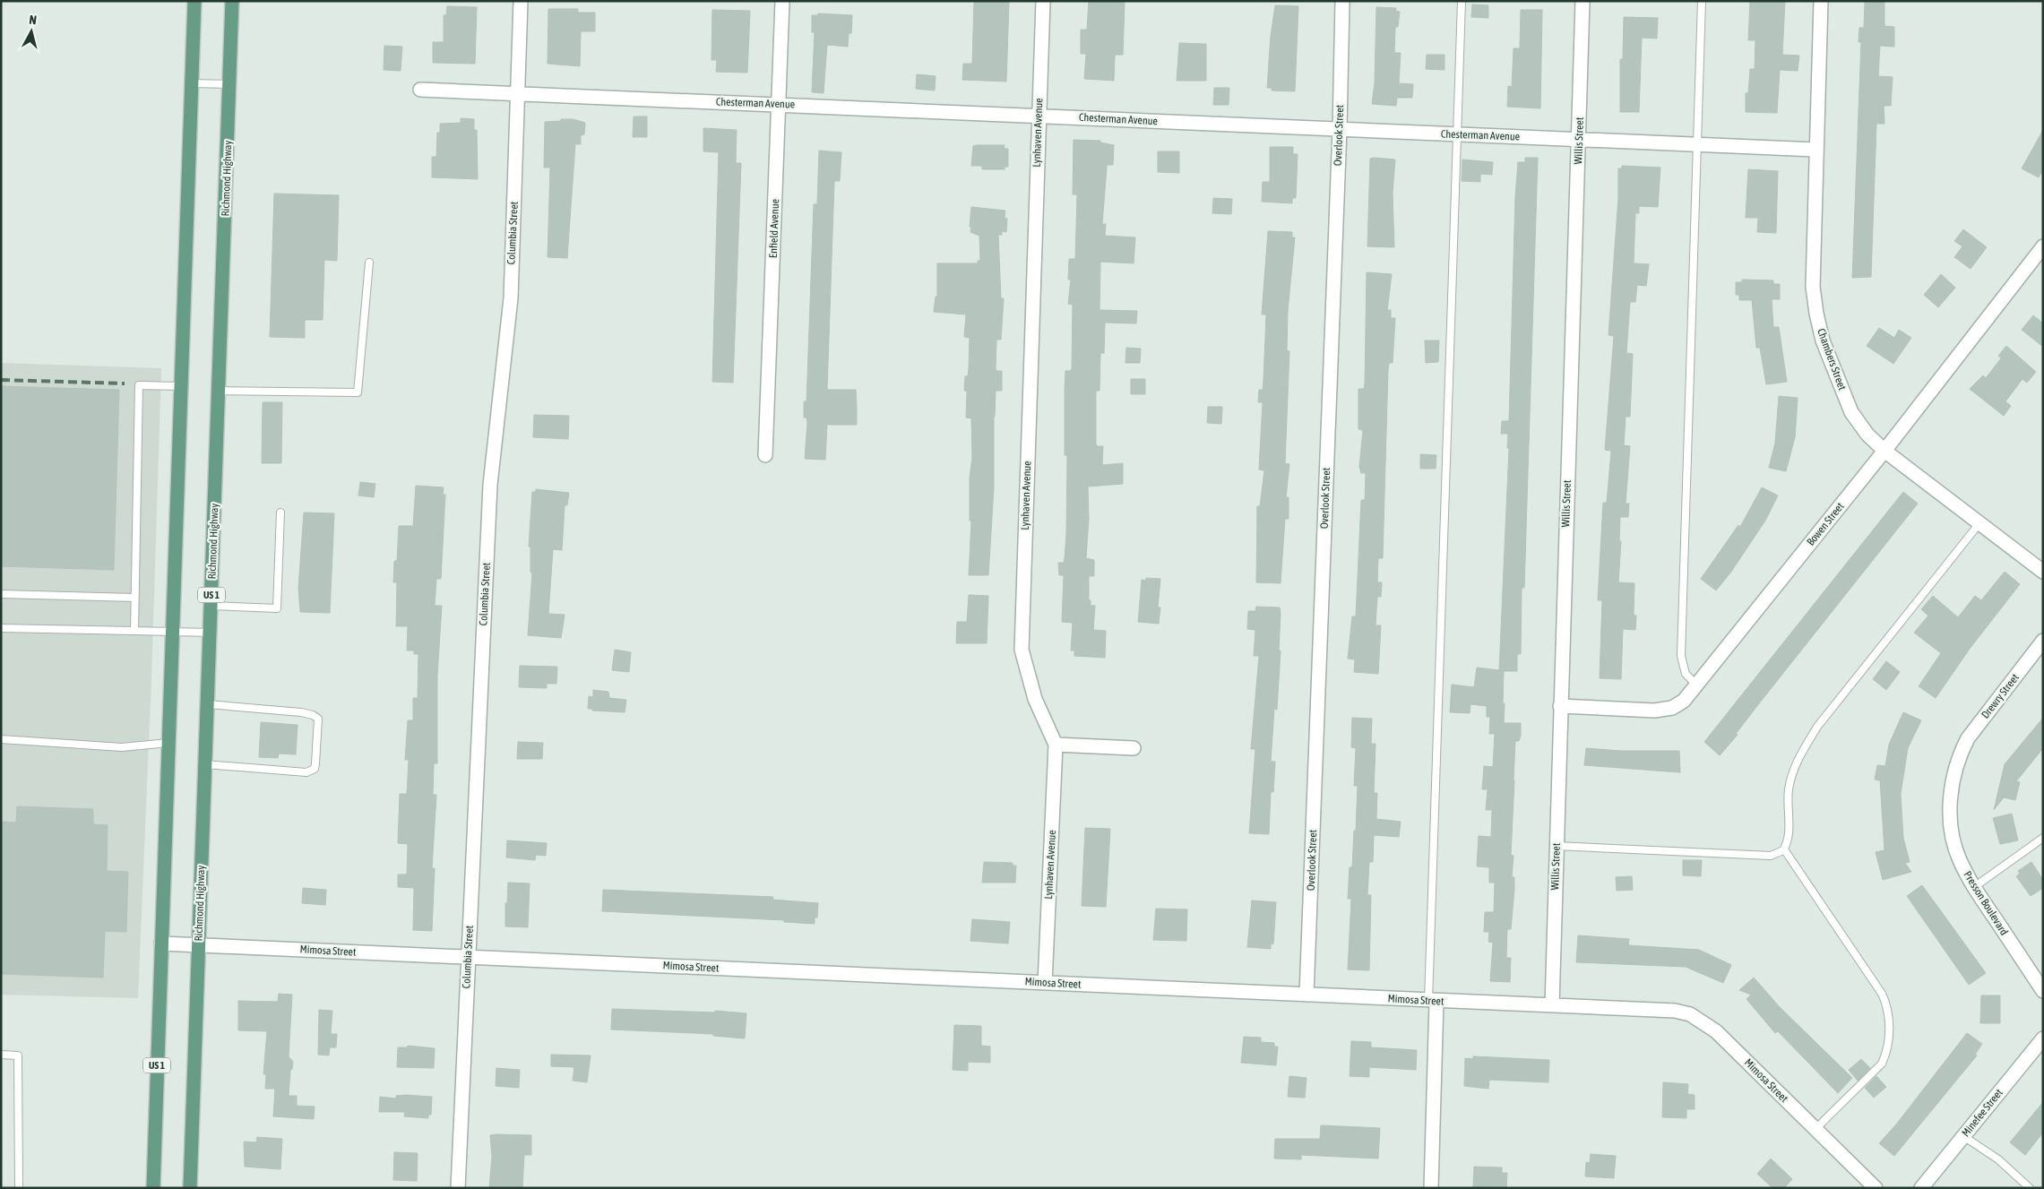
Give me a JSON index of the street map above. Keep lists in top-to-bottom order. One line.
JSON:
{"streets":{"main road":["Richmond Highway","US 1"],"street":["Chesterman Avenue","Lynhaven Avenue","Overlook Street","Willis Street","Enfield Avenue","Columbia Street","Chambers Street","Bowen Street","Drewry Street","Presson Boulevard","Mimosa Street","Minefee Street"]},"crossings":[["Chesterman Avenue","Lynhaven Avenue"],["Chesterman Avenue","Overlook Street"],["Chesterman Avenue","Willis Street"],["Chesterman Avenue","Enfield Avenue"],["Chesterman Avenue","Columbia Street"],["Chesterman Avenue","Chambers Street"],["Lynhaven Avenue","Mimosa Street"],["Overlook Street","Mimosa Street"],["Willis Street","Bowen Street"],["Willis Street","Mimosa Street"],["Richmond Highway","Mimosa Street"],["Columbia Street","Mimosa Street"],["Chambers Street","Bowen Street"],["US 1","Mimosa Street"],["Drewry Street","Presson Boulevard"]],"north":"top"}
